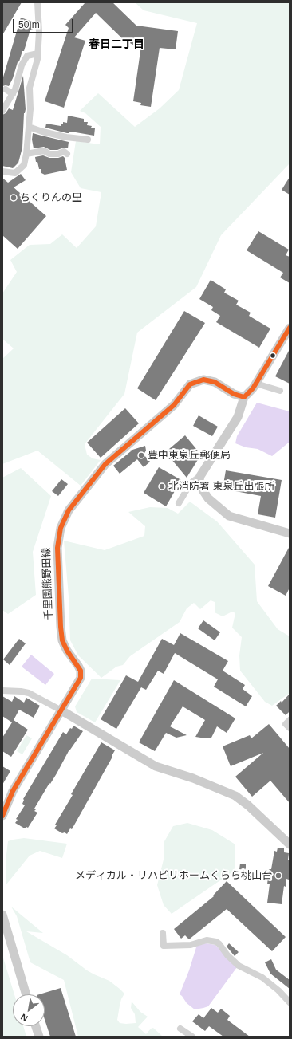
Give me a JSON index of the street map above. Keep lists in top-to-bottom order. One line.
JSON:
{"streets":{"street":["千里園熊野田線"]},"districts":["春日二丁目"],"places":["ちくりんの里","豊中東泉丘郵便局","北消防署 東泉丘出張所","メディカル・リハビリホームくらら桃山台"],"scale_bar":"50 m","north":"bottom left"}
